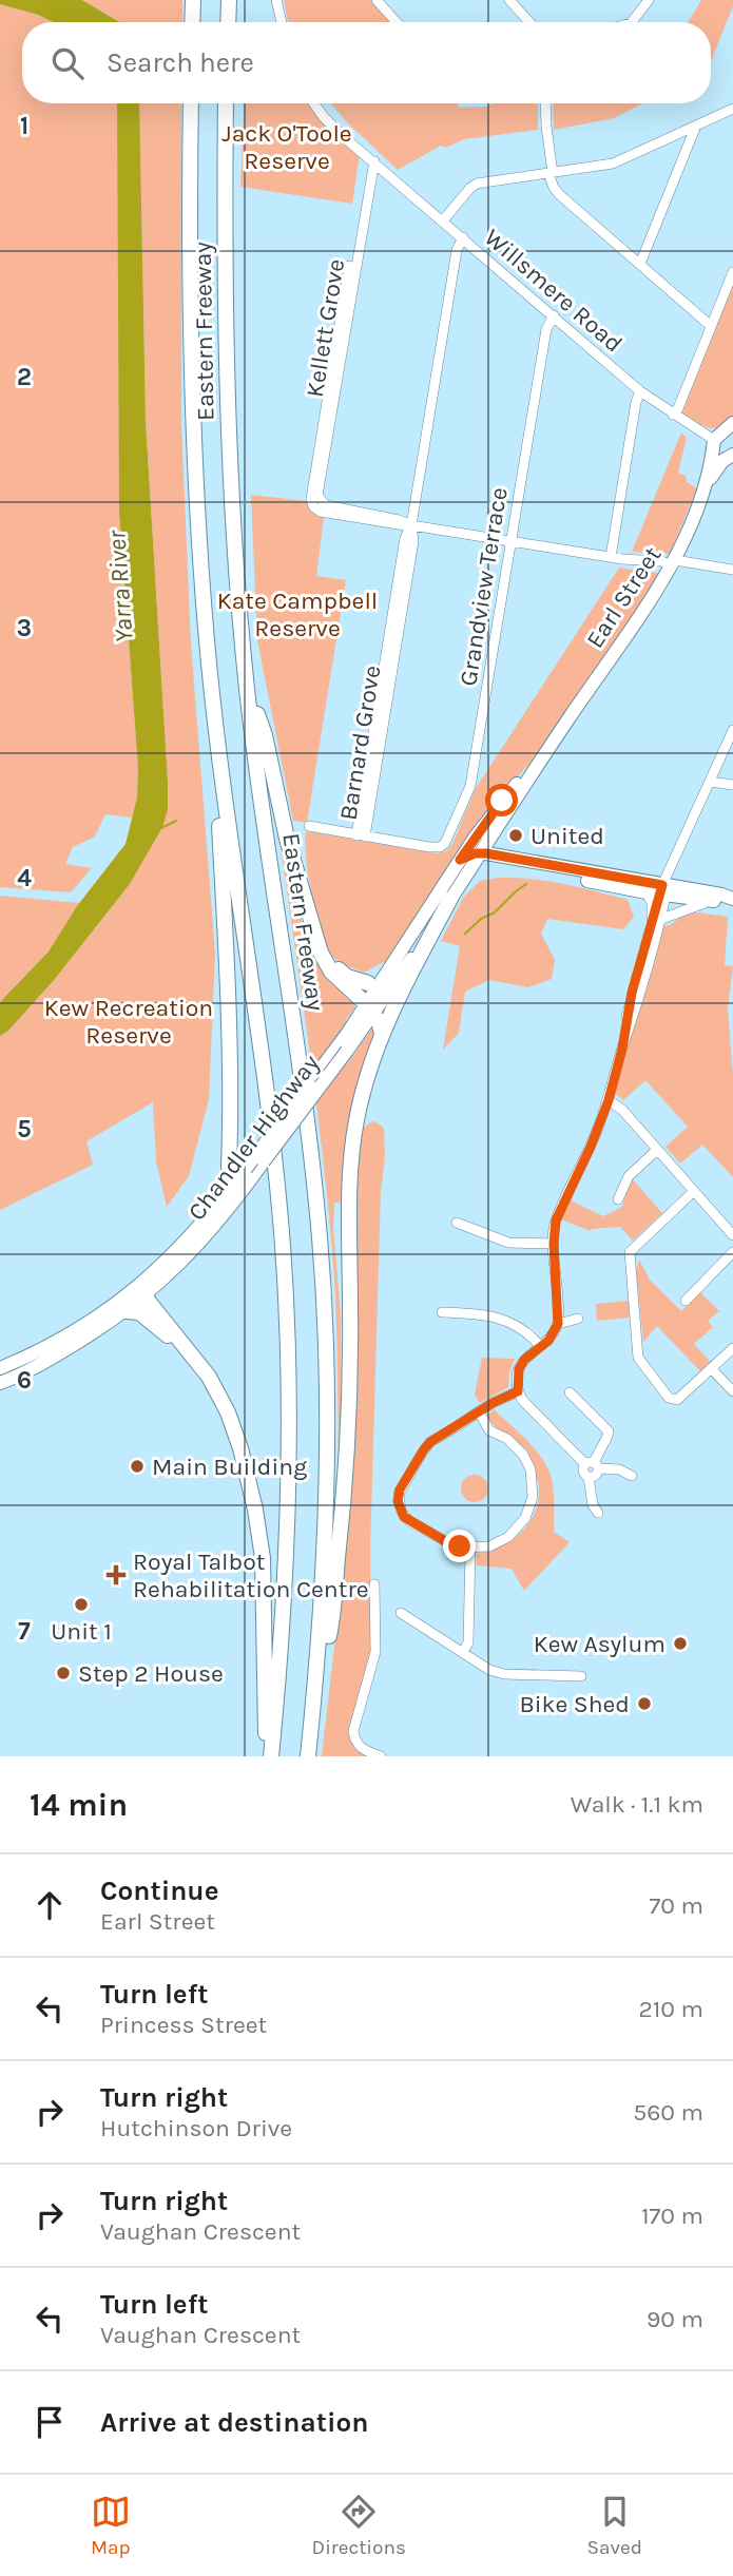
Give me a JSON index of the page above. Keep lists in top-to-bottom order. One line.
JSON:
{"streets":{"highway":["Eastern Freeway"],"main road":["Earl Street","Chandler Highway"],"street":["Willsmere Road","Kellett Grove","Grandview Terrace","Barnard Grove"]},"crossings":[["Willsmere Road","Kellett Grove"],["Willsmere Road","Grandview Terrace"],["Willsmere Road","Earl Street"],["Willsmere Road","Barnard Grove"],["Kellett Grove","Barnard Grove"],["Grandview Terrace","Barnard Grove"],["Earl Street","Chandler Highway"]],"water":["Yarra River"],"parks":["Jack O'Toole Reserve","Kate Campbell Reserve","Kew Recreation Reserve"],"places":{"other":["United","Main Building","Unit 1","Kew Asylum","Step 2 House","Bike Shed"],"health":["Royal Talbot Rehabilitation Centre"]},"page":{"search":"Search here","heading":["14 min","Walk · 1.1 km"],"list":[["Continue","Earl Street","70 m"],["Turn left","Princess Street","210 m"],["Turn right","Hutchinson Drive","560 m"],["Turn right","Vaughan Crescent","170 m"],["Turn left","Vaughan Crescent","90 m"],"Arrive at destination"],"nav":["Map","Directions","Saved"]},"grid":{"rows":["1","2","3","4","5","6","7"]}}
